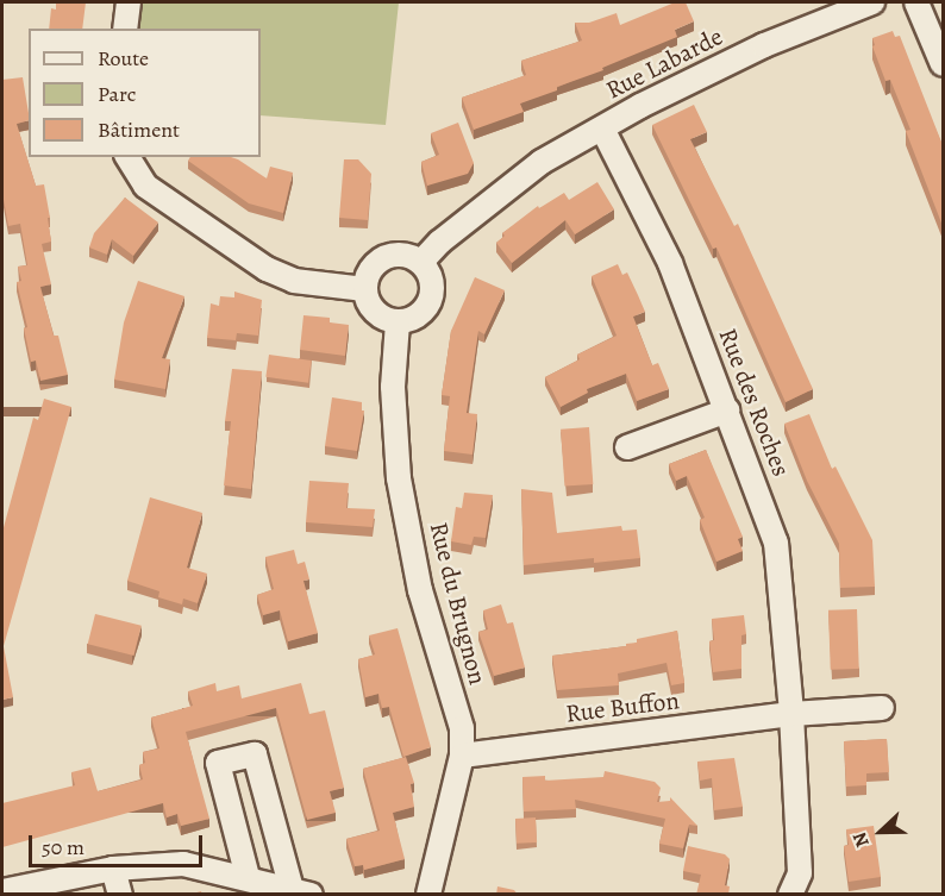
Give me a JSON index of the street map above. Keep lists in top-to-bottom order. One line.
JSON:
{"streets":{"street":["Rue Labarde","Rue des Roches","Rue du Brugnon","Rue Buffon"]},"crossings":[["Rue Labarde","Rue des Roches"],["Rue Labarde","Rue du Brugnon"],["Rue des Roches","Rue Buffon"],["Rue du Brugnon","Rue Buffon"]],"legend":["Route","Parc","Bâtiment"],"scale_bar":"50 m","north":"left"}
